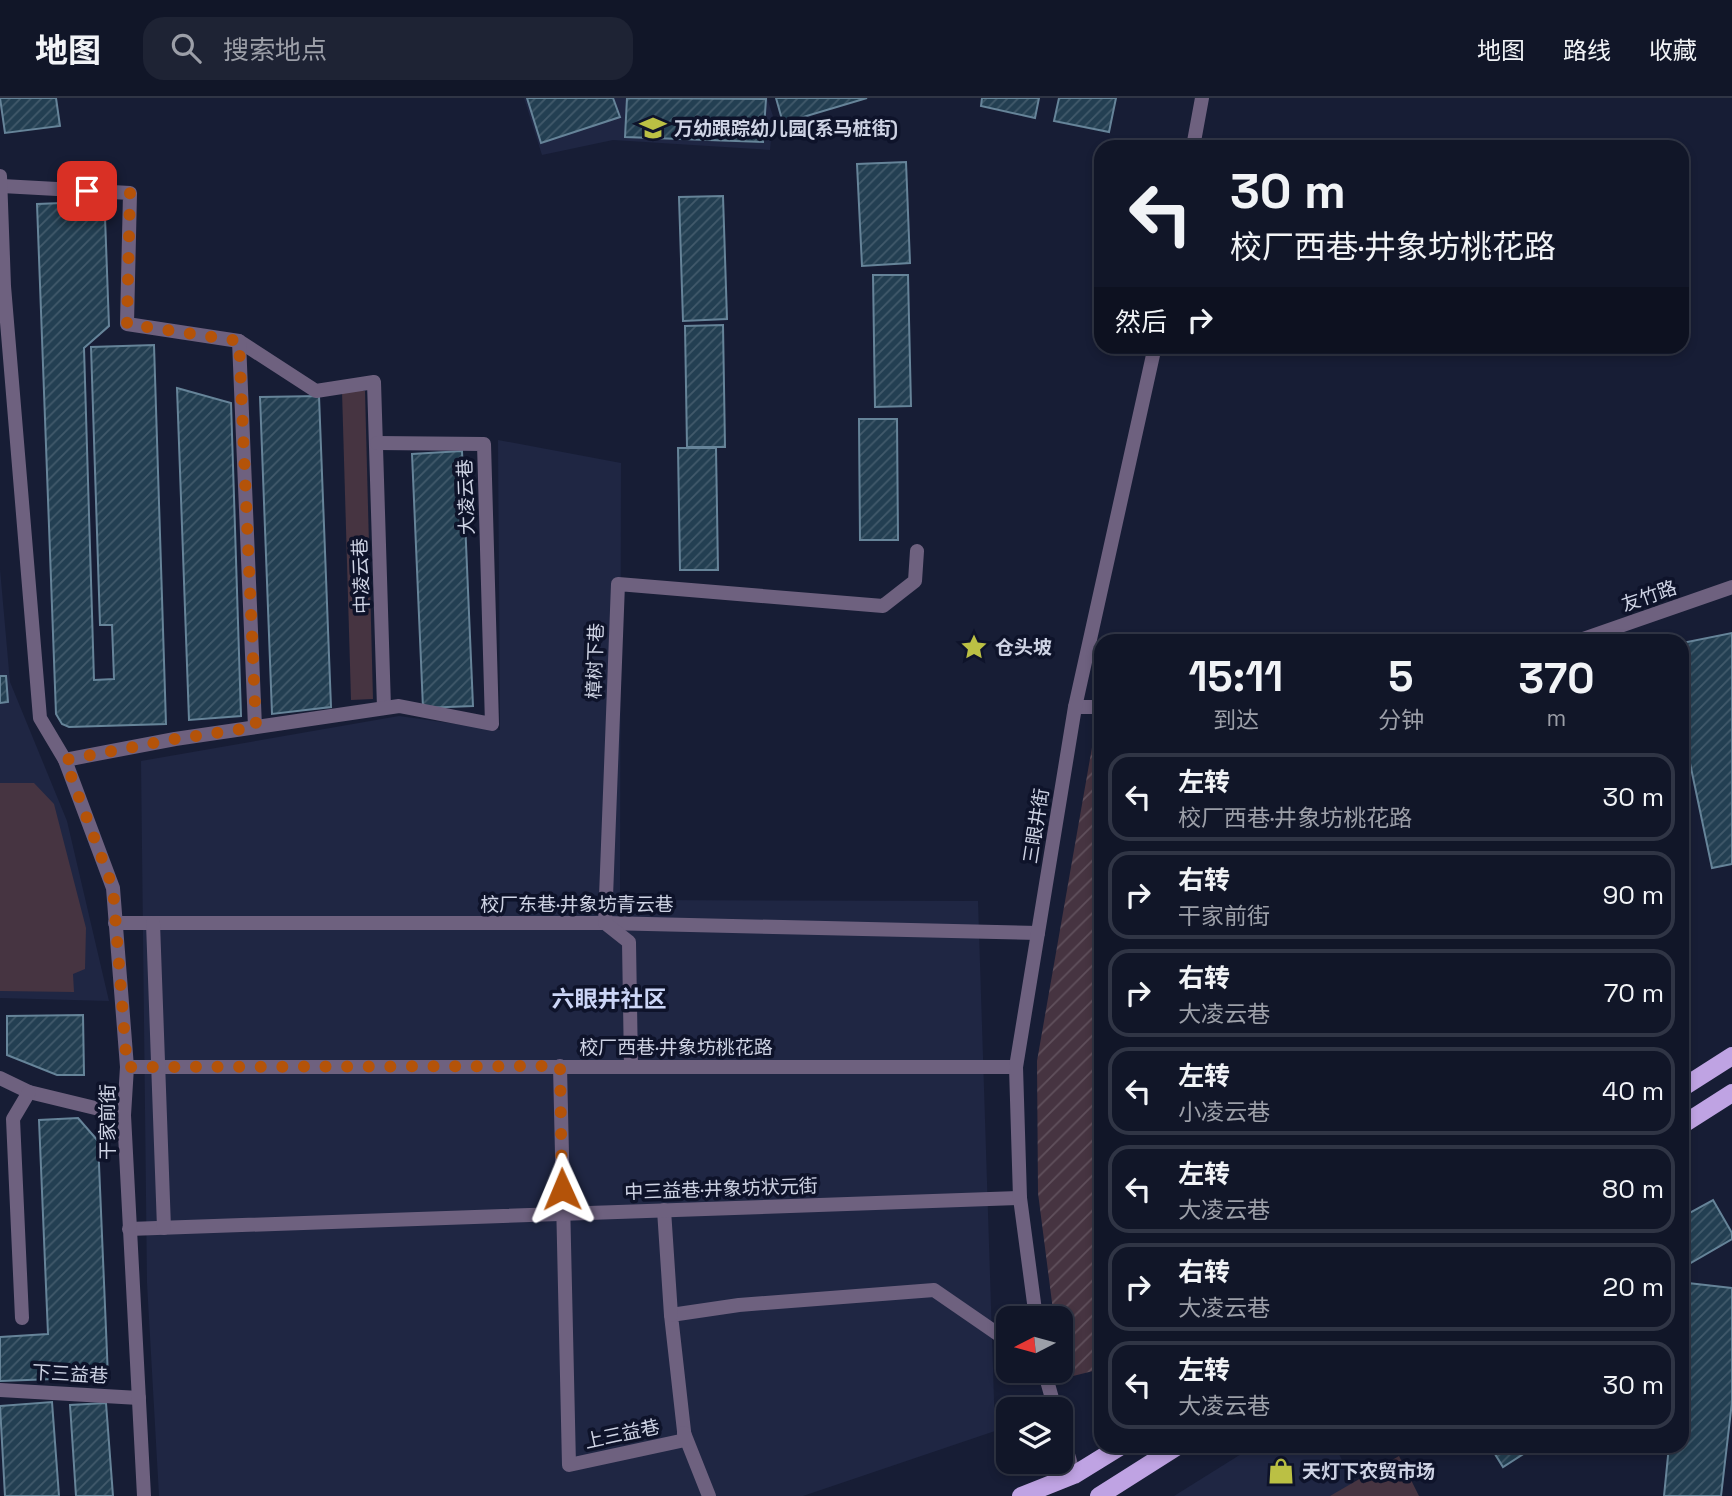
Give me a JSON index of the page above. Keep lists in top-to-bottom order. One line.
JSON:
{"streets":{"street":["大凌云巷","中凌云巷","友竹路","樟树下巷","三眼井街","校厂东巷·井象坊青云巷","校厂西巷·井象坊桃花路","干家前街","中三益巷·井象坊状元街","下三益巷","上三益巷"]},"crossings":[["大凌云巷","中凌云巷"],["大凌云巷","干家前街"],["樟树下巷","校厂东巷·井象坊青云巷"],["三眼井街","校厂东巷·井象坊青云巷"],["三眼井街","校厂西巷·井象坊桃花路"],["三眼井街","中三益巷·井象坊状元街"],["校厂东巷·井象坊青云巷","干家前街"],["校厂西巷·井象坊桃花路","干家前街"],["校厂西巷·井象坊桃花路","上三益巷"],["干家前街","中三益巷·井象坊状元街"],["干家前街","下三益巷"],["中三益巷·井象坊状元街","上三益巷"]],"districts":["六眼井社区"],"places":{"school or university":["万幼跟踪幼儿园(系马桩街)"],"place":["仓头坡"],"shop":["天灯下农贸市场"]},"north":"left","page":{"header":"地图","search":"搜索地点","nav":["地图","路线","收藏"],"turn":["30 m","校厂西巷·井象坊桃花路"],"then":"然后","eta":["15:11","到达","5","分钟","370","m"],"list":[{"name":"左转","note":"校厂西巷·井象坊桃花路","value":"30 m"},{"name":"右转","note":"干家前街","value":"90 m"},{"name":"右转","note":"大凌云巷","value":"70 m"},{"name":"左转","note":"小凌云巷","value":"40 m"},{"name":"左转","note":"大凌云巷","value":"80 m"},{"name":"右转","note":"大凌云巷","value":"20 m"},{"name":"左转","note":"大凌云巷","value":"30 m"}]}}
